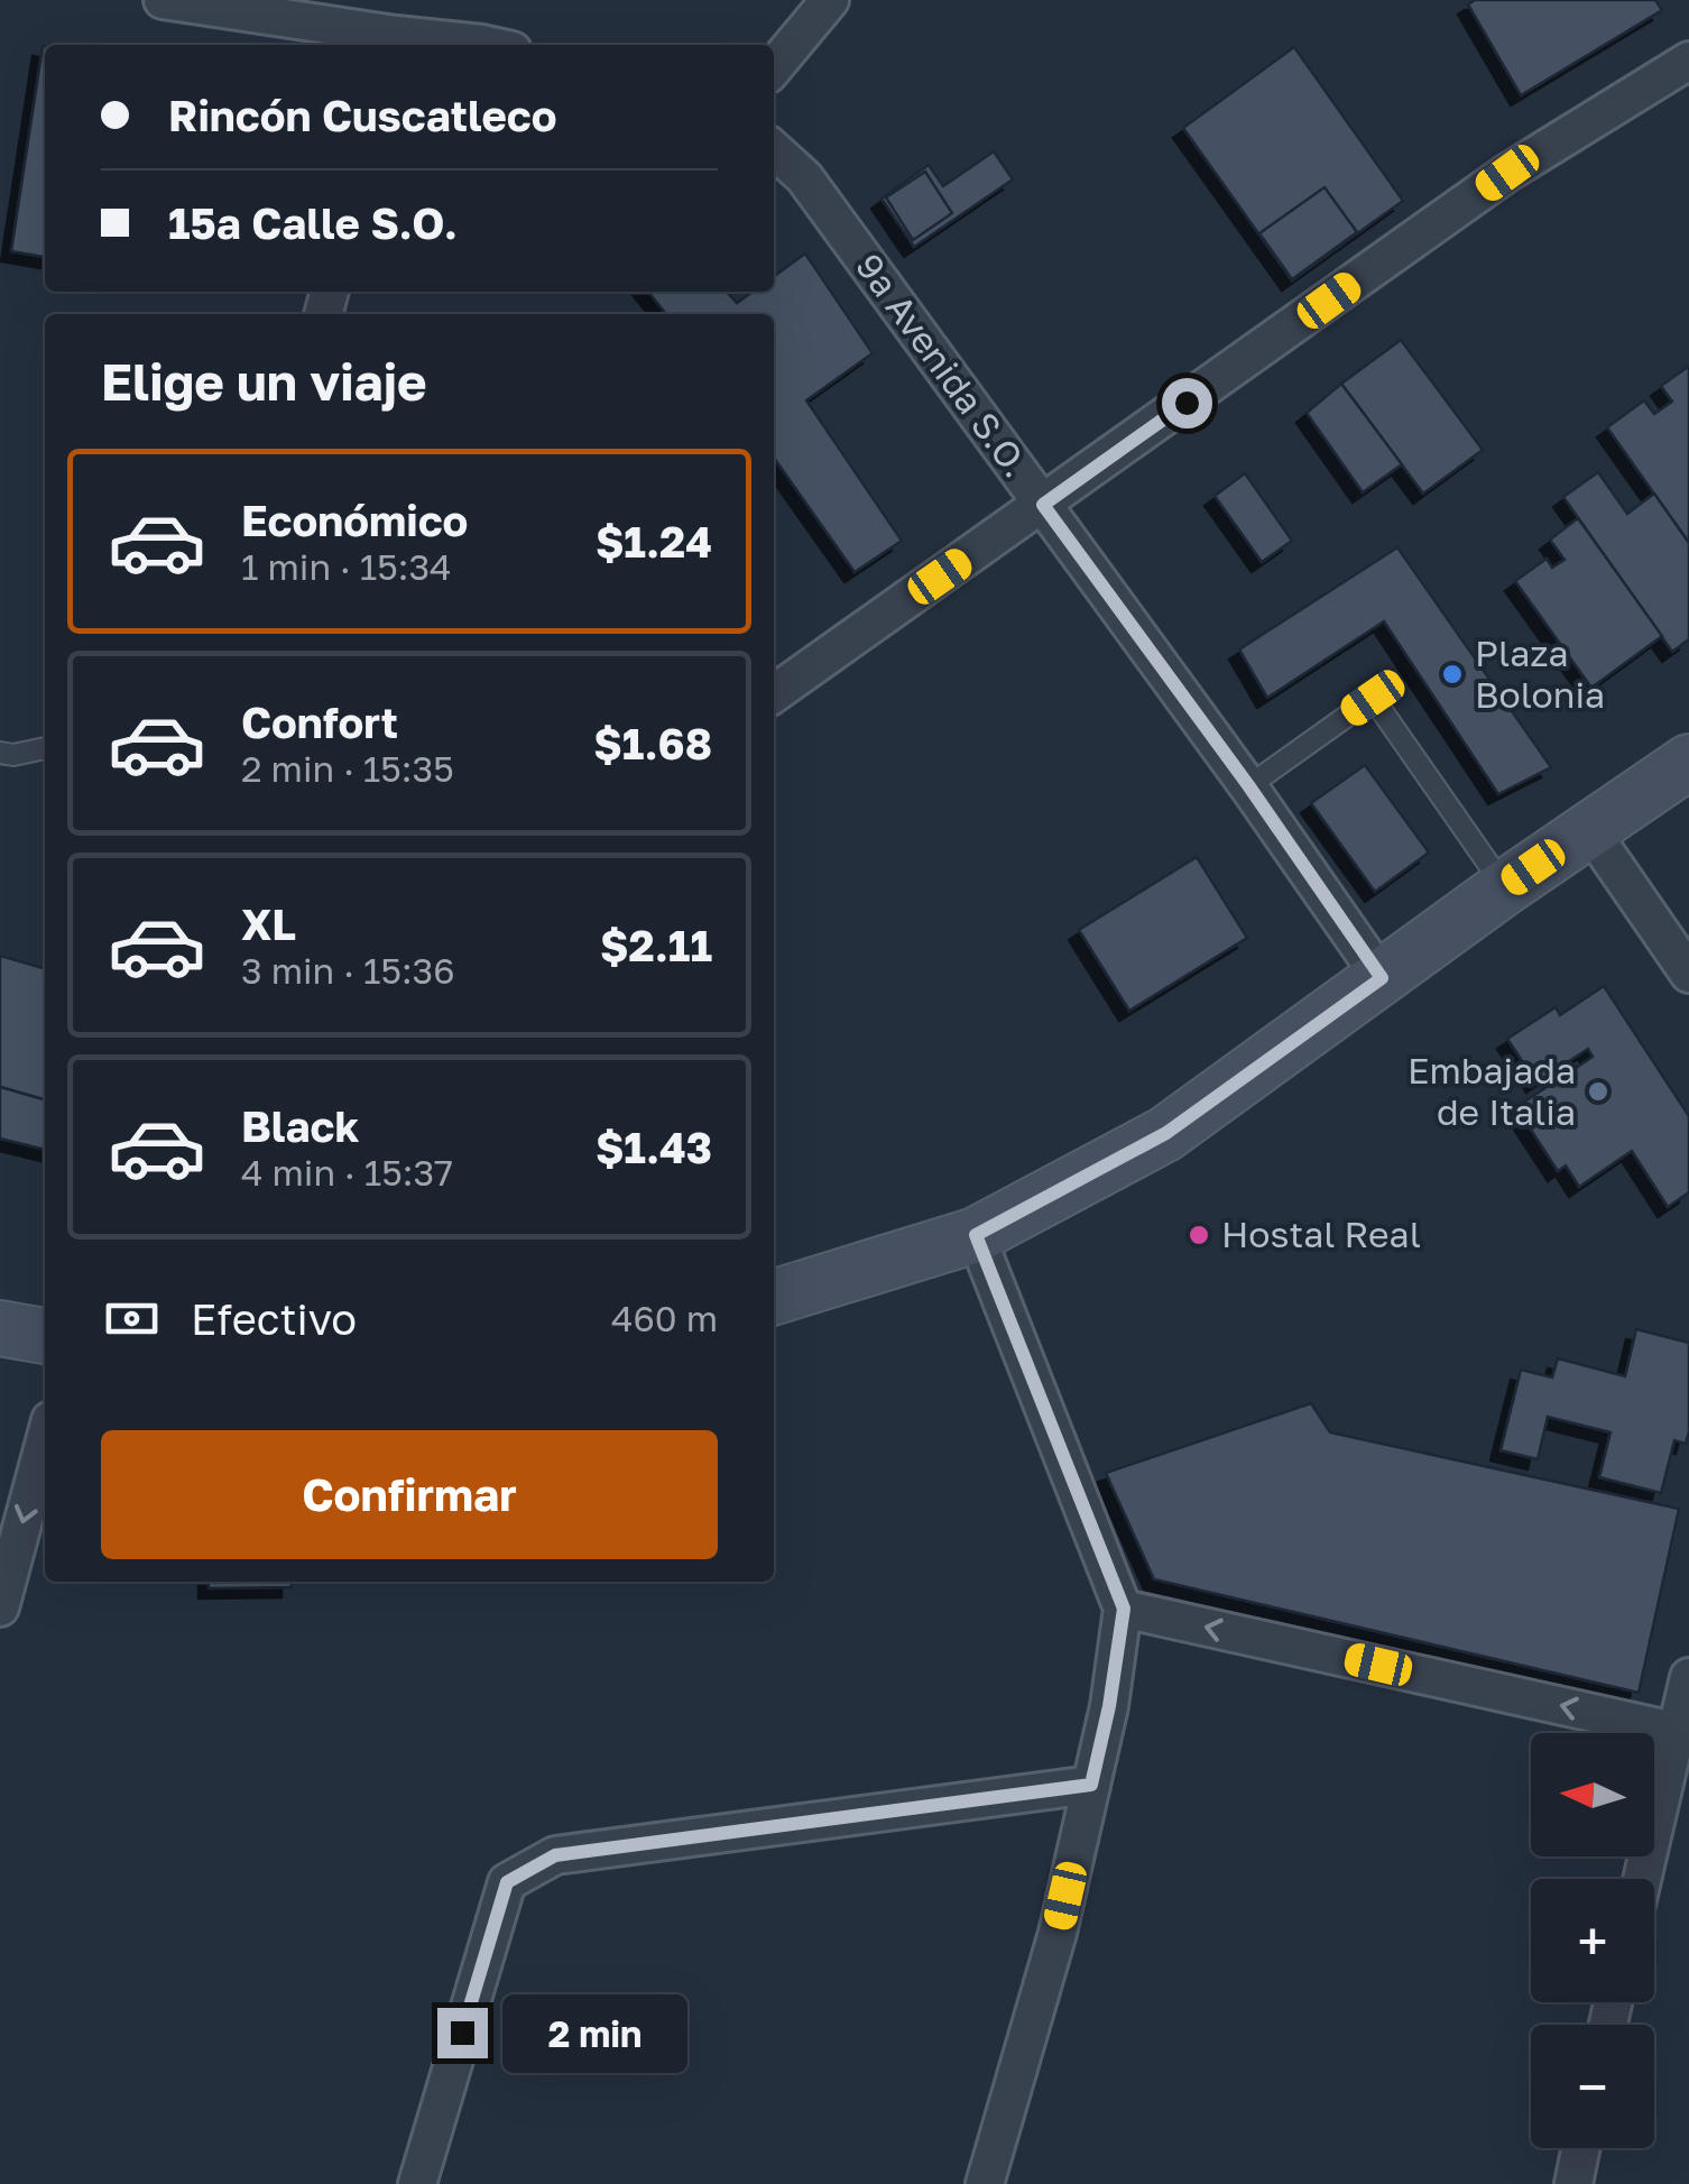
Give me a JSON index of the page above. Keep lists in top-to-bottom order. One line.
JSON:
{"streets":{"street":["9a Avenida S.O."]},"places":["Plaza Bolonia","Embajada de Italia","Hostal Real"],"north":"left","page":{"banner":["Rincón Cuscatleco","15a Calle S.O."],"heading":"Elige un viaje","list":[{"name":"Económico","note":"1 min · 15:34","value":"$1.24"},{"name":"Confort","note":"2 min · 15:35","value":"$1.68"},{"name":"XL","note":"3 min · 15:36","value":"$2.11"},{"name":"Black","note":"4 min · 15:37","value":"$1.43"}],"pay":["Efectivo","460 m"],"buttons":"Confirmar","map_buttons":["+","−"],"bubble":"2 min"}}
